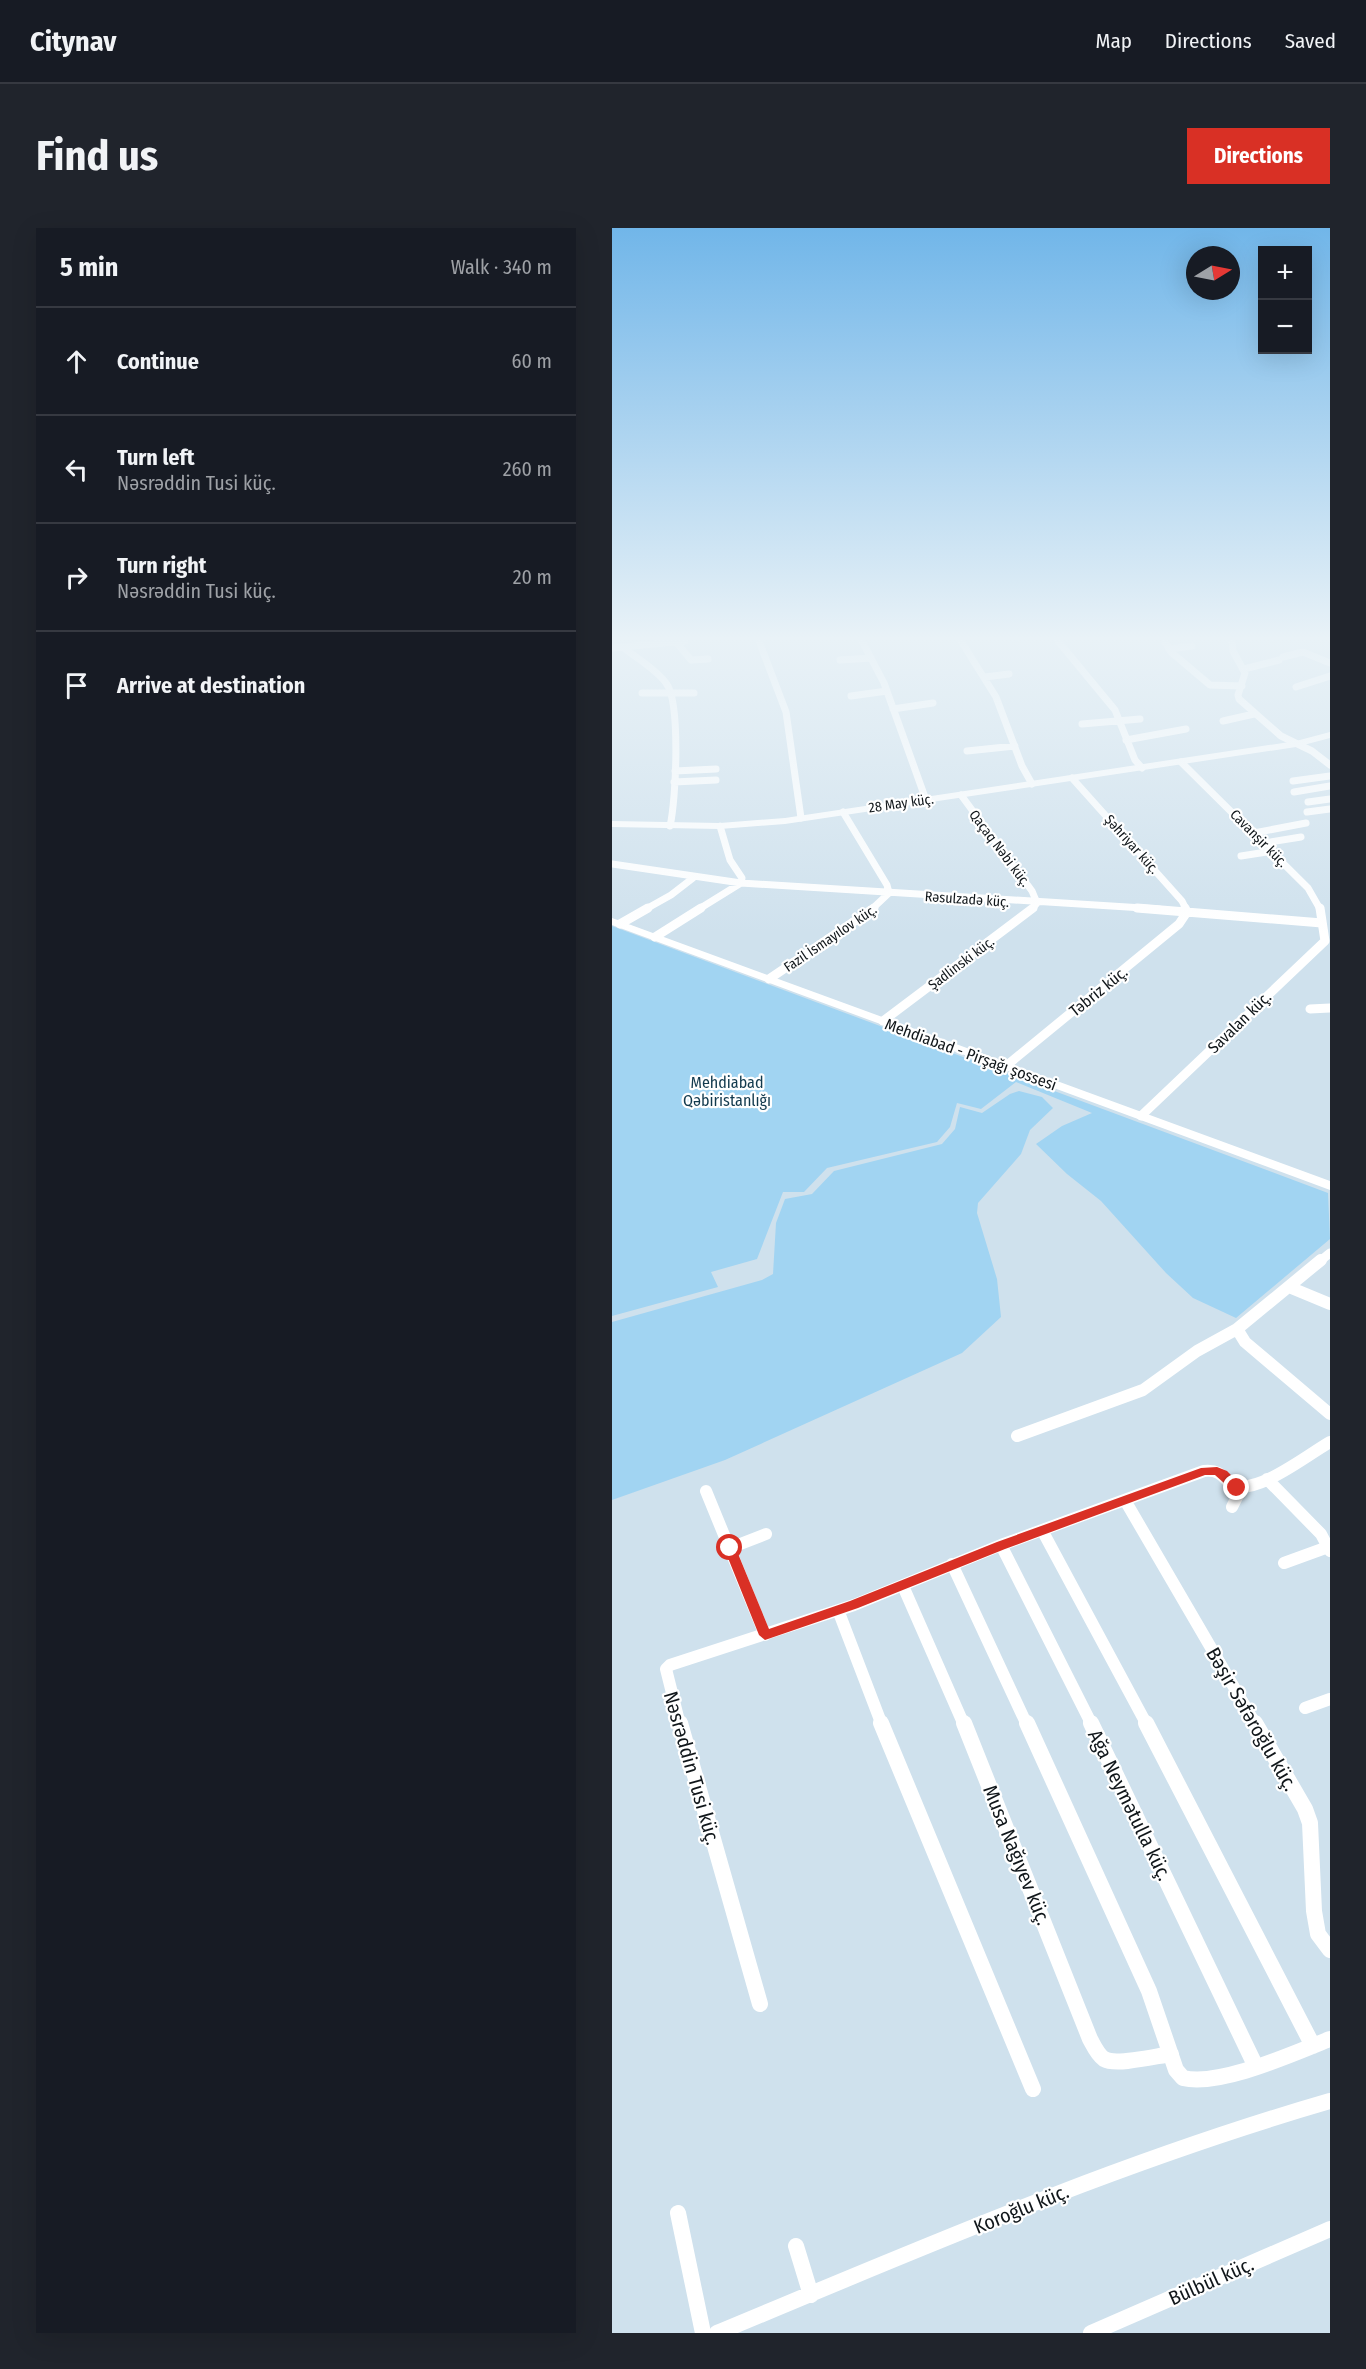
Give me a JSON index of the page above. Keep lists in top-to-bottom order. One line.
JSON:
{"streets":{"street":["28 May küç.","Cavanşir küç.","Şəhriyar küç.","Qaçaq Nəbi küç.","Rəsulzadə küç.","Fazil İsmayılov küç.","Şadlinski küç.","Təbriz küç.","Savalan küç.","Mehdiabad - Pirşağı şossesi","Bəşir Səfəroğlu küç.","Nəsrəddin Tusi küç.","Ağa Neymətulla küç.","Musa Nağıyev küç.","Koroğlu küç.","Bülbül küç."]},"crossings":[["28 May küç.","Cavanşir küç."],["28 May küç.","Şəhriyar küç."],["28 May küç.","Qaçaq Nəbi küç."],["Cavanşir küç.","Rəsulzadə küç."],["Cavanşir küç.","Savalan küç."],["Şəhriyar küç.","Rəsulzadə küç."],["Şəhriyar küç.","Təbriz küç."],["Qaçaq Nəbi küç.","Rəsulzadə küç."],["Qaçaq Nəbi küç.","Şadlinski küç."],["Rəsulzadə küç.","Fazil İsmayılov küç."],["Rəsulzadə küç.","Şadlinski küç."],["Rəsulzadə küç.","Təbriz küç."],["Rəsulzadə küç.","Savalan küç."],["Fazil İsmayılov küç.","Mehdiabad - Pirşağı şossesi"],["Şadlinski küç.","Mehdiabad - Pirşağı şossesi"],["Təbriz küç.","Mehdiabad - Pirşağı şossesi"],["Savalan küç.","Mehdiabad - Pirşağı şossesi"],["Bəşir Səfəroğlu küç.","Nəsrəddin Tusi küç."],["Nəsrəddin Tusi küç.","Ağa Neymətulla küç."],["Nəsrəddin Tusi küç.","Musa Nağıyev küç."]],"parks":["Mehdiabad Qəbiristanlığı"],"north":"right","page":{"header":"Citynav","nav":["Map","Directions","Saved"],"buttons":"Directions","title":"Find us","heading":["5 min","Walk · 340 m"],"map_buttons":["+","−"],"list":[["Continue","60 m"],["Turn left","Nəsrəddin Tusi küç.","260 m"],["Turn right","Nəsrəddin Tusi küç.","20 m"],"Arrive at destination"]}}
